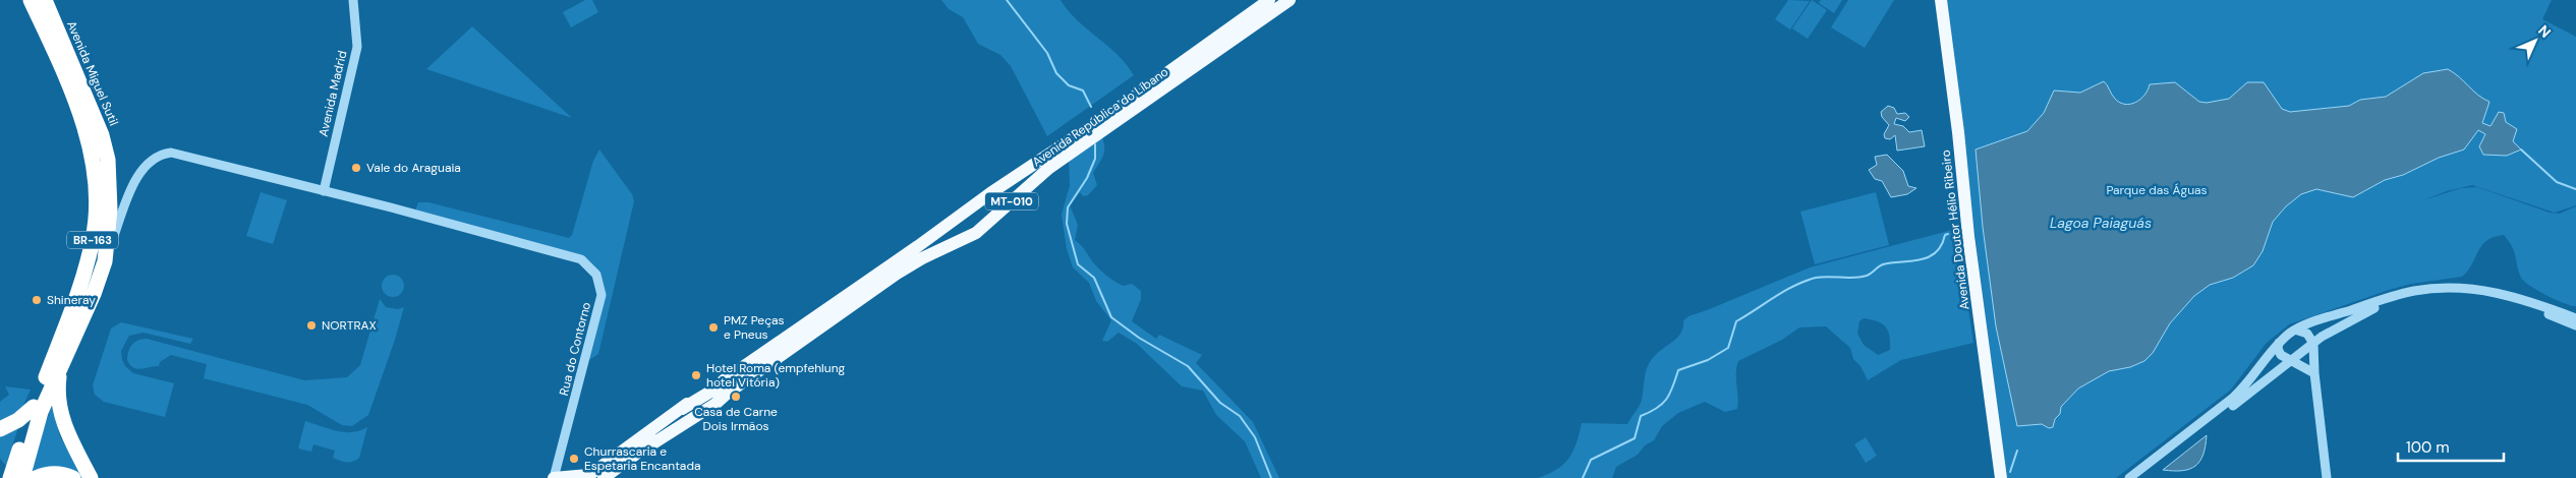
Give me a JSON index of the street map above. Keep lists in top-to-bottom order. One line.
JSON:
{"streets":{"highway":["Avenida Miguel Sutil","BR-163"],"main road":["Avenida República do Líbano","MT-010","Avenida Doutor Hélio Ribeiro"],"street":["Avenida Madrid","Rua do Contorno"]},"crossings":[["Avenida Madrid","Rua do Contorno"]],"water":["Lagoa Paiaguás"],"parks":["Parque das Águas"],"places":["Vale do Araguaia","Shineray","NORTRAX","PMZ Peças e Pneus","Hotel Roma (empfehlung hotel Vitória)","Casa de Carne Dois Irmãos","Churrascaria e Espetaria Encantada"],"scale_bar":"100 m","north":"top right"}
